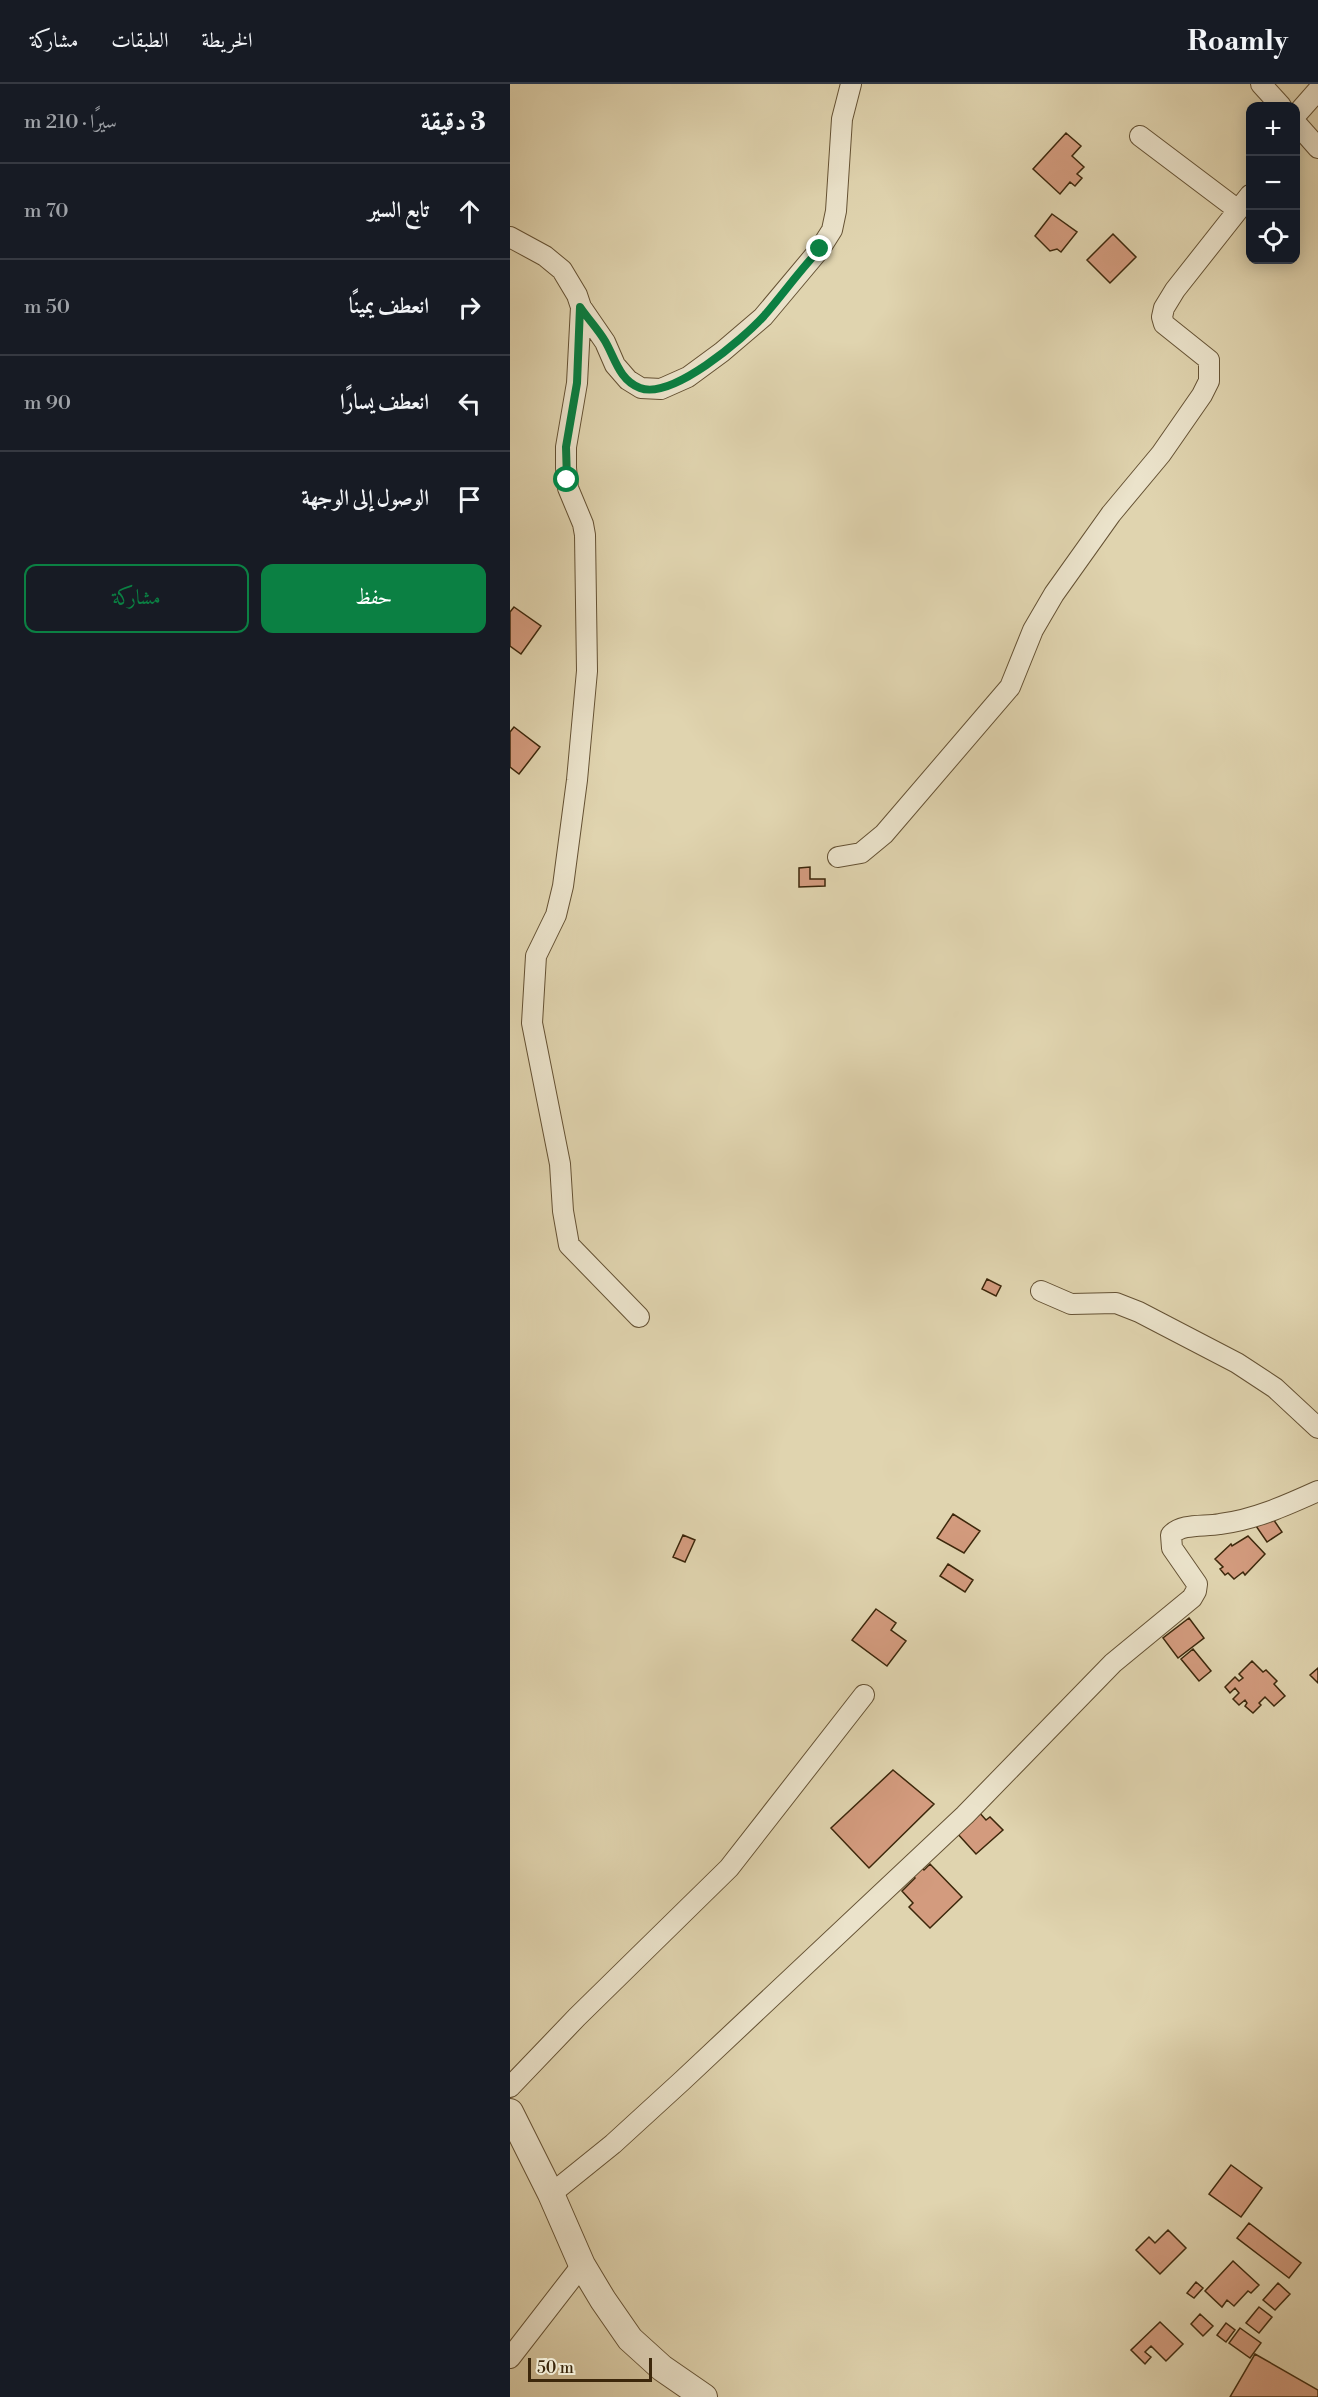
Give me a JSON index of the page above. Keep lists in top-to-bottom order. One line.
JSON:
{"scale_bar":"50 m","page":{"header":"Roamly","nav":["الخريطة","الطبقات","مشاركة"],"heading":["3 دقيقة","سيرًا · 210 m"],"map_buttons":["+","−"],"list":[["تابع السير","70 m"],["انعطف يمينًا","50 m"],["انعطف يسارًا","90 m"],"الوصول إلى الوجهة"],"buttons":["حفظ","مشاركة"],"scale":"50 m"}}
